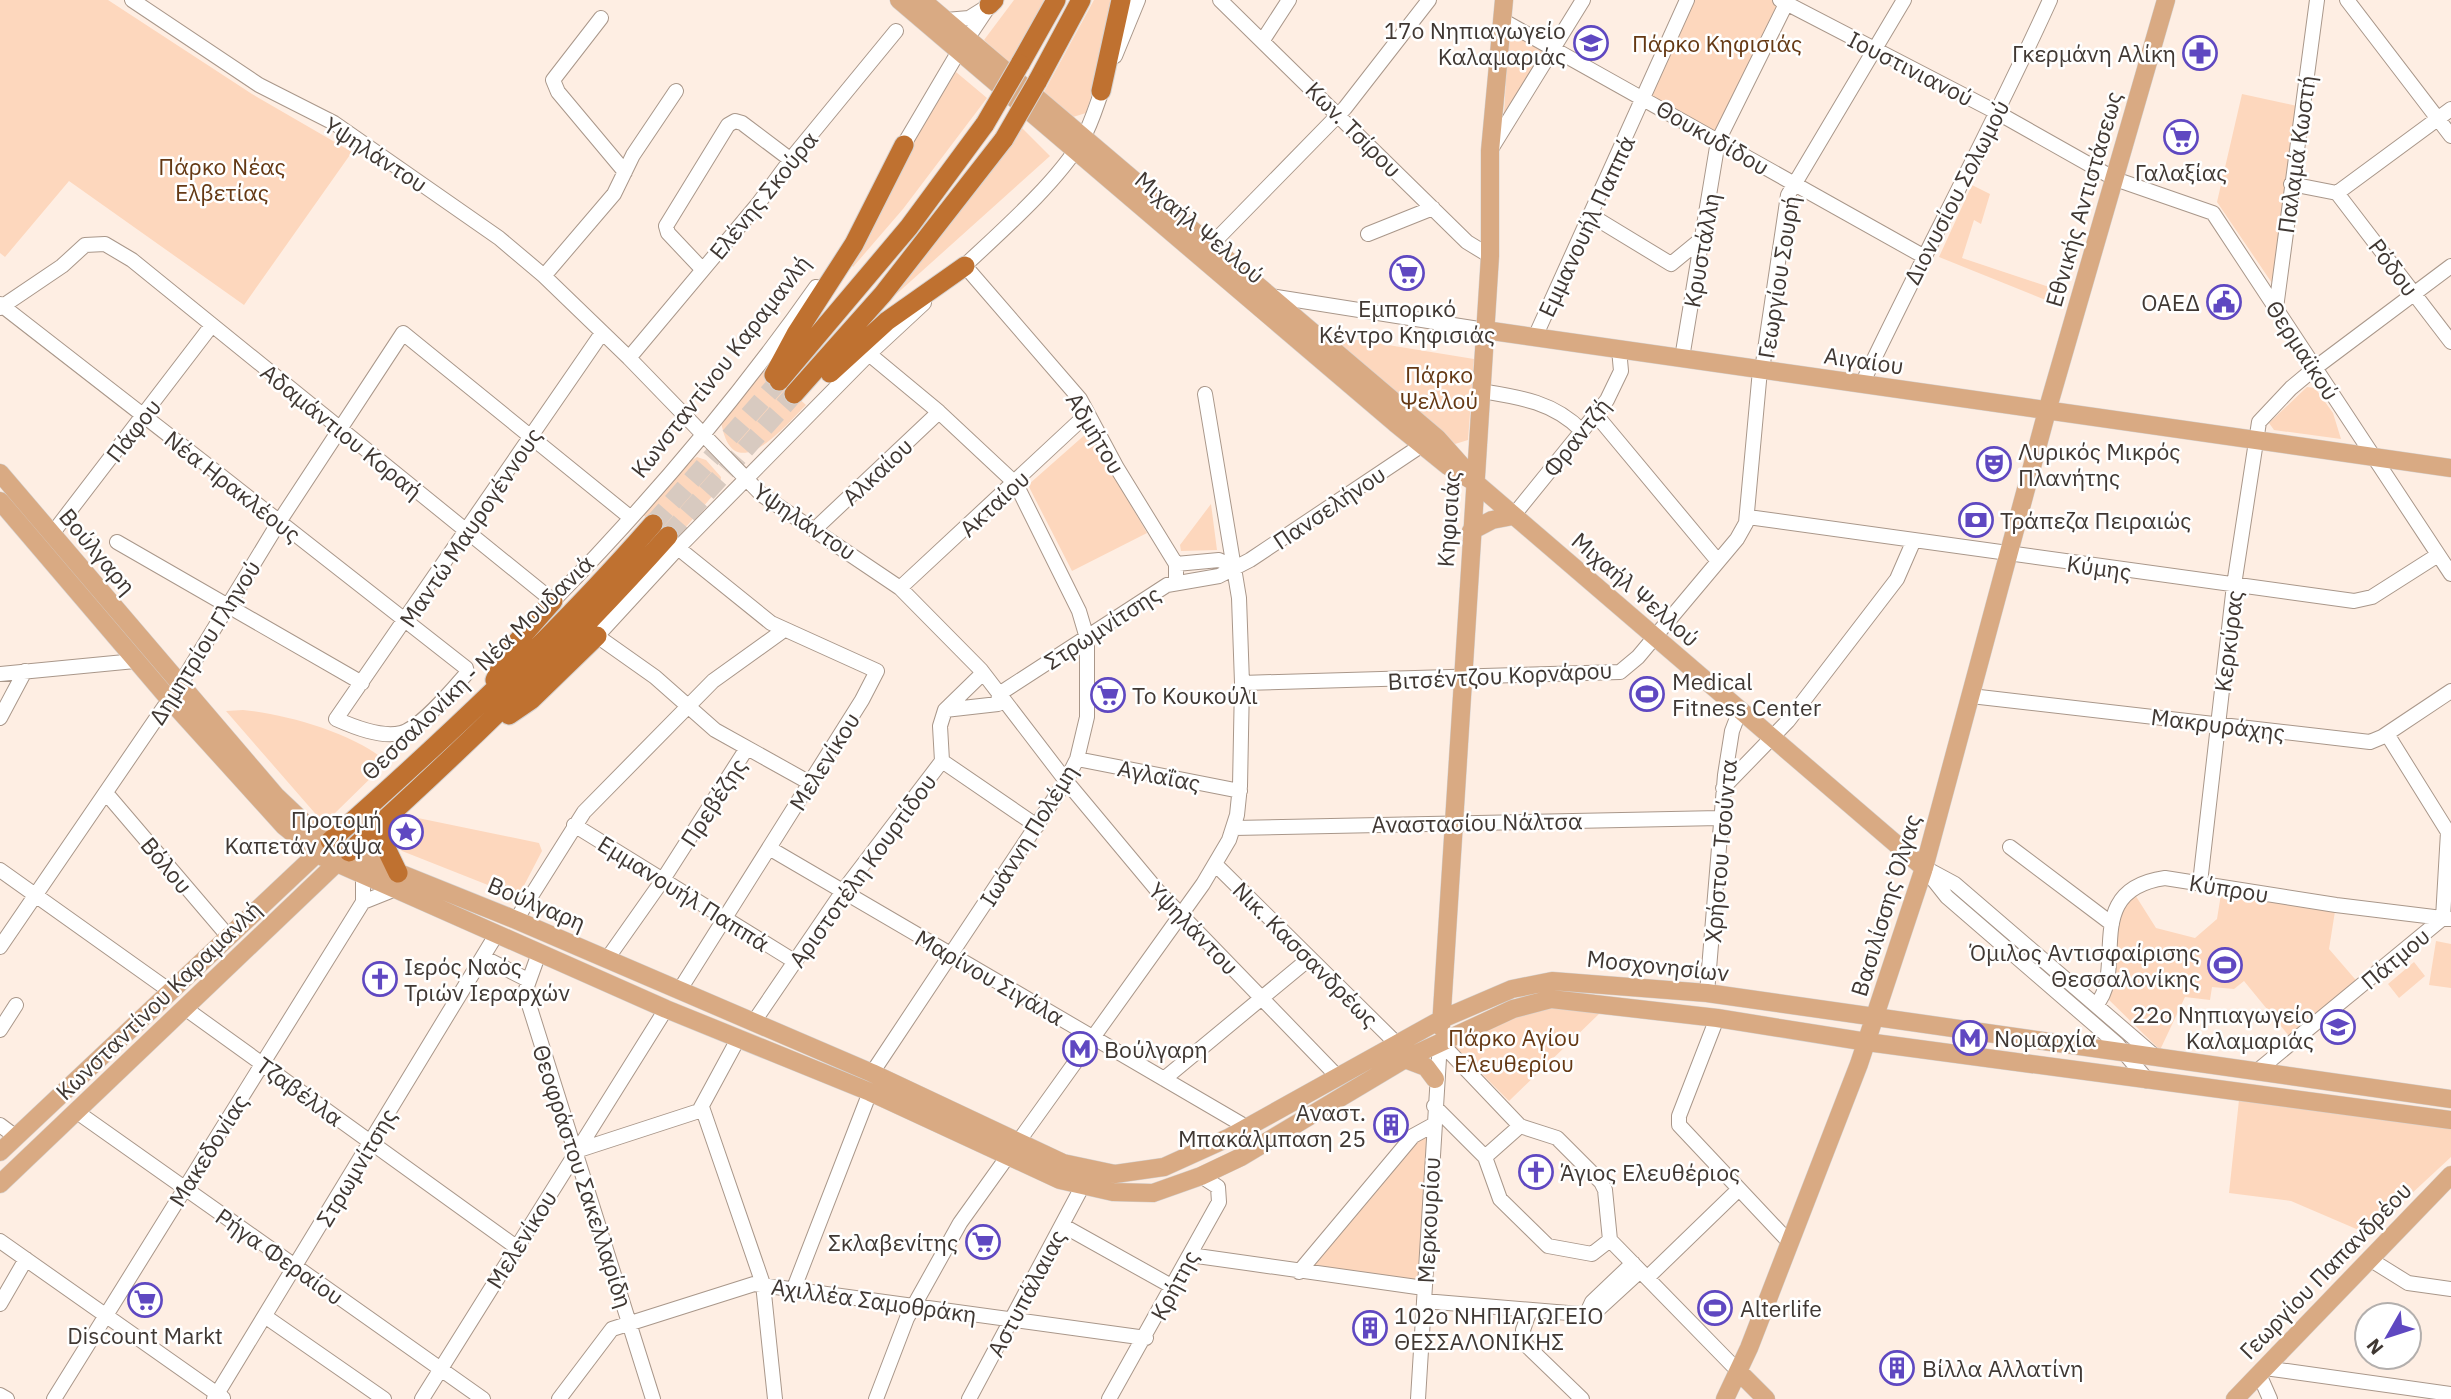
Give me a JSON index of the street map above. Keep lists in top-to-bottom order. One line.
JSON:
{"streets":{"highway":["Θεσσαλονίκη - Νέα Μουδανιά"],"main road":["Εθνικής Αντιστάσεως","Μιχαήλ Ψελλού","Αιγαίου","Κωνσταντίνου Καραμανλή","Κηφισιάς","Βούλγαρη","Βασιλίσσης Όλγας","Μοσχονησίων","Γεωργίου Παπανδρέου"],"street":["Ιουστινιανού","Κων. Τσίρου","Θουκυδίδου","Υψηλάντου","Παλαμά Κωστή","Διονυσίου Σολωμού","Ελένης Σκούρα","Εμμανουήλ Παππά","Κρυστάλλη","Ρόδου","Γεωργίου Σουρή","Θερμαϊκού","Πάφου","Αδαμάντιου Κοραή","Αδμήτου","Φραντζή","Αλκαίου","Νέα Ηρακλέους","Ακταίου","Πανσελήνου","Μαντώ Μαυρογέννους","Κύμης","Στρωμνίτσης","Κερκύρας","Δημητρίου Γληνού","Βιτσέντζου Κορνάρου","Μακρυράχης","Μελενίκου","Αγλαΐας","Πρεβέζης","Αναστασίου Νάλτσα","Ιωάννη Πολέμη","Χρήστου Τσούντα","Βόλου","Αριστοτέλη Κουρτίδου","Κύπρου","Νικ. Κασσανδρέως","Πάτμου","Μαρίνου Σιγάλα","Τζαβέλλα","Μακεδονίας","Θεοφράστου Σακελλαρίδη","Μερκουρίου","Ρήγα Φεραίου","Κρήτης","Αστυπάλαιας","Αχιλλέα Σαμοθράκη"]},"crossings":[["Ιουστινιανού","Διονυσίου Σολωμού"],["Ιουστινιανού","Εθνικής Αντιστάσεως"],["Ιουστινιανού","Κρυστάλλη"],["Ιουστινιανού","Γεωργίου Σουρή"],["Ιουστινιανού","Θερμαϊκού"],["Κων. Τσίρου","Κηφισιάς"],["Θουκυδίδου","Διονυσίου Σολωμού"],["Θουκυδίδου","Εμμανουήλ Παππά"],["Θουκυδίδου","Κρυστάλλη"],["Θουκυδίδου","Γεωργίου Σουρή"],["Θουκυδίδου","Κηφισιάς"],["Υψηλάντου","Ελένης Σκούρα"],["Υψηλάντου","Κωνσταντίνου Καραμανλή"],["Υψηλάντου","Αλκαίου"],["Υψηλάντου","Ακταίου"],["Υψηλάντου","Μαντώ Μαυρογέννους"],["Υψηλάντου","Βούλγαρη"],["Υψηλάντου","Στρωμνίτσης"],["Υψηλάντου","Ιωάννη Πολέμη"],["Παλαμά Κωστή","Θερμαϊκού"],["Διονυσίου Σολωμού","Αιγαίου"],["Εθνικής Αντιστάσεως","Θερμαϊκού"],["Εθνικής Αντιστάσεως","Αιγαίου"],["Εθνικής Αντιστάσεως","Βασιλίσσης Όλγας"],["Εμμανουήλ Παππά","Αιγαίου"],["Εμμανουήλ Παππά","Μελενίκου"],["Εμμανουήλ Παππά","Πρεβέζης"],["Εμμανουήλ Παππά","Αριστοτέλη Κουρτίδου"],["Μιχαήλ Ψελλού","Αιγαίου"],["Μιχαήλ Ψελλού","Κωνσταντίνου Καραμανλή"],["Μιχαήλ Ψελλού","Φραντζή"],["Μιχαήλ Ψελλού","Πανσελήνου"],["Μιχαήλ Ψελλού","Κηφισιάς"],["Μιχαήλ Ψελλού","Βιτσέντζου Κορνάρου"],["Μιχαήλ Ψελλού","Χρήστου Τσούντα"],["Μιχαήλ Ψελλού","Βασιλίσσης Όλγας"],["Κρυστάλλη","Αιγαίου"],["Ρόδου","Κερκύρας"],["Γεωργίου Σουρή","Αιγαίου"],["Γεωργίου Σουρή","Βιτσέντζου Κορνάρου"],["Θερμαϊκού","Αιγαίου"],["Θερμαϊκού","Κύμης"],["Θερμαϊκού","Κερκύρας"],["Αιγαίου","Φραντζή"],["Αιγαίου","Κηφισιάς"],["Αιγαίου","Κερκύρας"],["Αιγαίου","Βιτσέντζου Κορνάρου"],["Αιγαίου","Βασιλίσσης Όλγας"],["Κωνσταντίνου Καραμανλή","Αδαμάντιου Κοραή"],["Κωνσταντίνου Καραμανλή","Βούλγαρη"],["Κωνσταντίνου Καραμανλή","Θεσσαλονίκη - Νέα Μουδανιά"],["Κωνσταντίνου Καραμανλή","Βόλου"],["Κωνσταντίνου Καραμανλή","Τζαβέλλα"],["Κωνσταντίνου Καραμανλή","Ρήγα Φεραίου"],["Πάφου","Αδαμάντιου Κοραή"],["Πάφου","Νέα Ηρακλέους"],["Πάφου","Βούλγαρη"],["Αδαμάντιου Κοραή","Νέα Ηρακλέους"],["Αδαμάντιου Κοραή","Μαντώ Μαυρογέννους"],["Αδαμάντιου Κοραή","Δημητρίου Γληνού"],["Αδμήτου","Ακταίου"],["Αδμήτου","Στρωμνίτσης"],["Αλκαίου","Ιωάννη Πολέμη"],["Νέα Ηρακλέους","Μαντώ Μαυρογέννους"],["Νέα Ηρακλέους","Δημητρίου Γληνού"],["Ακταίου","Ιωάννη Πολέμη"],["Πανσελήνου","Στρωμνίτσης"],["Κηφισιάς","Βούλγαρη"],["Κηφισιάς","Βιτσέντζου Κορνάρου"],["Κηφισιάς","Αναστασίου Νάλτσα"],["Κηφισιάς","Μοσχονησίων"],["Κηφισιάς","Μερκουρίου"],["Μαντώ Μαυρογέννους","Δημητρίου Γληνού"],["Βούλγαρη","Στρωμνίτσης"],["Βούλγαρη","Δημητρίου Γληνού"],["Βούλγαρη","Θεσσαλονίκη - Νέα Μουδανιά"],["Βούλγαρη","Μελενίκου"],["Βούλγαρη","Πρεβέζης"],["Βούλγαρη","Ιωάννη Πολέμη"],["Βούλγαρη","Αριστοτέλη Κουρτίδου"],["Βούλγαρη","Νικ. Κασσανδρέως"],["Βούλγαρη","Μοσχονησίων"],["Βούλγαρη","Μαρίνου Σιγάλα"],["Βούλγαρη","Θεοφράστου Σακελλαρίδη"],["Βούλγαρη","Μερκουρίου"],["Βούλγαρη","Κρήτης"],["Βούλγαρη","Αστυπάλαιας"],["Κύμης","Κερκύρας"],["Κύμης","Βιτσέντζου Κορνάρου"],["Κύμης","Βασιλίσσης Όλγας"],["Στρωμνίτσης","Ιωάννη Πολέμη"],["Στρωμνίτσης","Τζαβέλλα"],["Στρωμνίτσης","Ρήγα Φεραίου"],["Κερκύρας","Μακρυράχης"],["Κερκύρας","Κύπρου"],["Δημητρίου Γληνού","Βόλου"],["Μακρυράχης","Βασιλίσσης Όλγας"],["Μακρυράχης","Πάτμου"],["Μελενίκου","Μαρίνου Σιγάλα"],["Μελενίκου","Τζαβέλλα"],["Μελενίκου","Θεοφράστου Σακελλαρίδη"],["Μελενίκου","Ρήγα Φεραίου"],["Αγλαΐας","Ιωάννη Πολέμη"],["Αναστασίου Νάλτσα","Χρήστου Τσούντα"],["Ιωάννη Πολέμη","Μαρίνου Σιγάλα"],["Χρήστου Τσούντα","Μοσχονησίων"],["Αριστοτέλη Κουρτίδου","Μαρίνου Σιγάλα"],["Κύπρου","Πάτμου"],["Βασιλίσσης Όλγας","Μοσχονησίων"],["Πάτμου","Μοσχονησίων"],["Μοσχονησίων","Μερκουρίου"],["Τζαβέλλα","Μακεδονίας"],["Μακεδονίας","Ρήγα Φεραίου"],["Θεοφράστου Σακελλαρίδη","Αχιλλέα Σαμοθράκη"],["Κρήτης","Αχιλλέα Σαμοθράκη"],["Αστυπάλαιας","Αχιλλέα Σαμοθράκη"]],"parks":["Πάρκο Κηφισιάς","Πάρκο Νέας Ελβετίας","Πάρκο Ψελλού","Πάρκο Αγίου Ελευθερίου"],"places":{"school or university":["17ο Νηπιαγωγείο Καλαμαριάς","22ο Νηπιαγωγείο Καλαμαριάς"],"pharmacy":["Γκερμάνη Αλίκη"],"supermarket":["Γαλαξίας","Εμπορικό Κέντρο Κηφισιάς","Το Κουκούλι","Σκλαβενίτης","Discount Markt"],"public building":["ΟΑΕΔ"],"theatre":["Λυρικός Μικρός Πλανήτης"],"bank":["Τράπεζα Πειραιώς"],"sports":["Medical Fitness Center","Όμιλος Αντισφαίρισης Θεσσαλονίκης","Alterlife"],"place":["Προτομή Καπετάν Χάψα"],"church":["Ιερός Ναός Τριών Ιεραρχών","Άγιος Ελευθέριος"],"metro station":["Νομαρχία","Βούλγαρη"],"building":["Αναστ. Μπακάλμπαση 25","102ο ΝΗΠΙΑΓΩΓΕΙΟ ΘΕΣΣΑΛΟΝΙΚΗΣ","Βίλλα Αλλατίνη"]},"north":"bottom left"}
